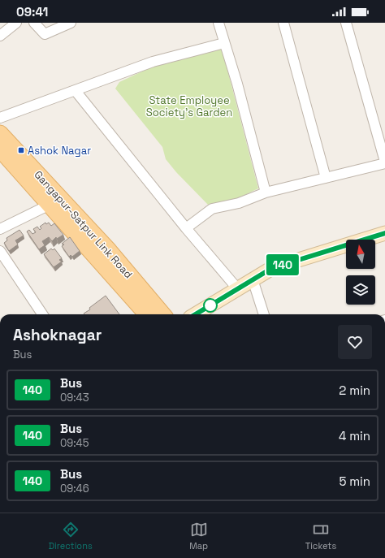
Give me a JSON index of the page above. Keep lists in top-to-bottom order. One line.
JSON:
{"streets":{"main road":["Gangapur-Satpur Link Road"]},"parks":["State Employee Society's Garden"],"places":{"transit":["Ashok Nagar"]},"lines":["bus line 140"],"north":"top","page":{"status":"09:41","on_map":"140","heading":["Ashoknagar","Bus"],"list":[{"mark":"140","name":"Bus","note":"09:43","value":"2 min"},{"mark":"140","name":"Bus","note":"09:45","value":"4 min"},{"mark":"140","name":"Bus","note":"09:46","value":"5 min"}],"tabs":["Directions","Map","Tickets"]}}
